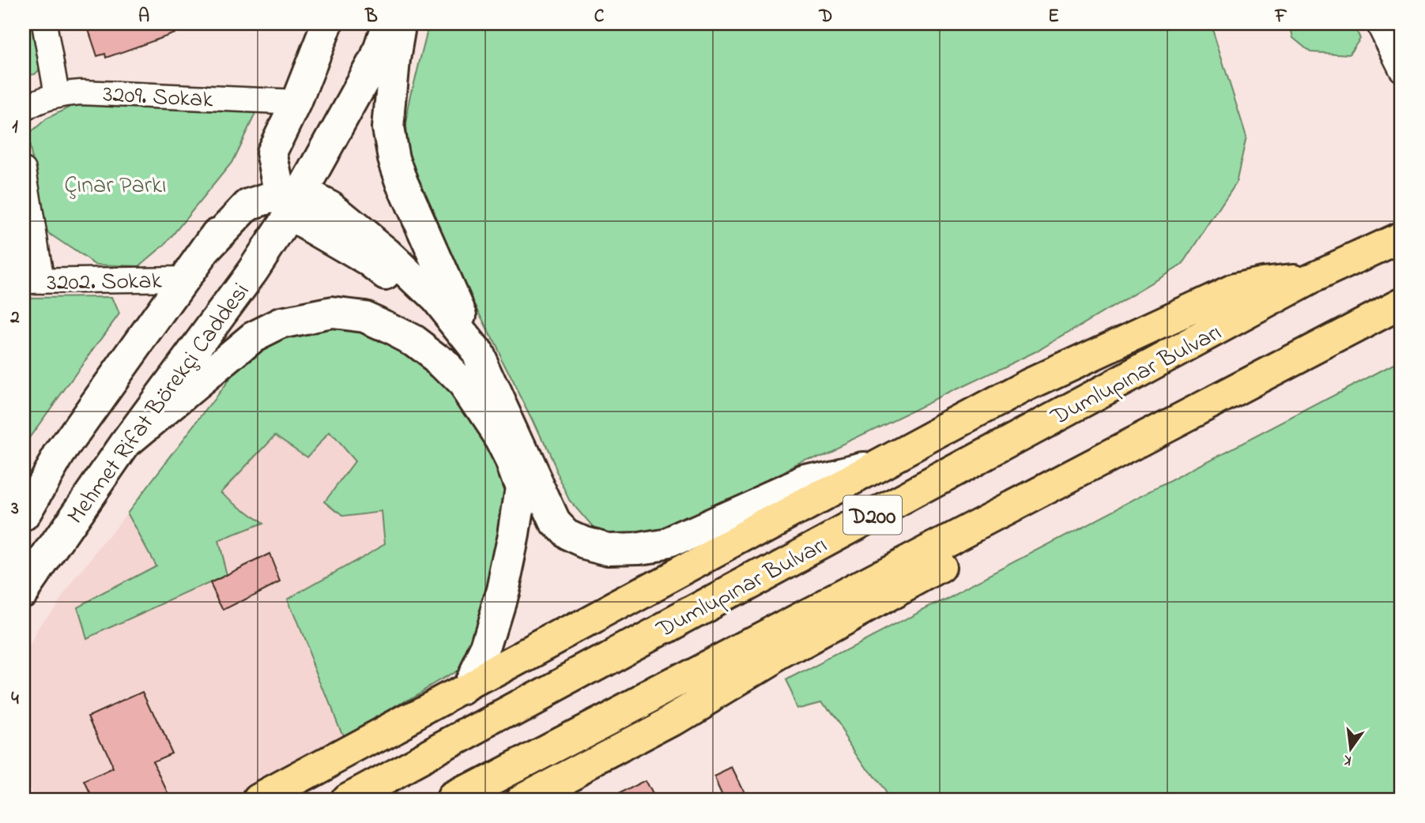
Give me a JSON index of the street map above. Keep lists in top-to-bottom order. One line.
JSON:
{"streets":{"highway":["Dumlupınar Bulvarı","D200"],"main road":["Mehmet Rifat Börekçi Caddesi"],"street":["3209. Sokak","3202. Sokak"]},"crossings":[["3209. Sokak","Mehmet Rifat Börekçi Caddesi"],["3202. Sokak","Mehmet Rifat Börekçi Caddesi"]],"parks":["Çınar Parkı"],"north":"bottom","grid":{"columns":["A","B","C","D","E","F"],"rows":["1","2","3","4"]}}
